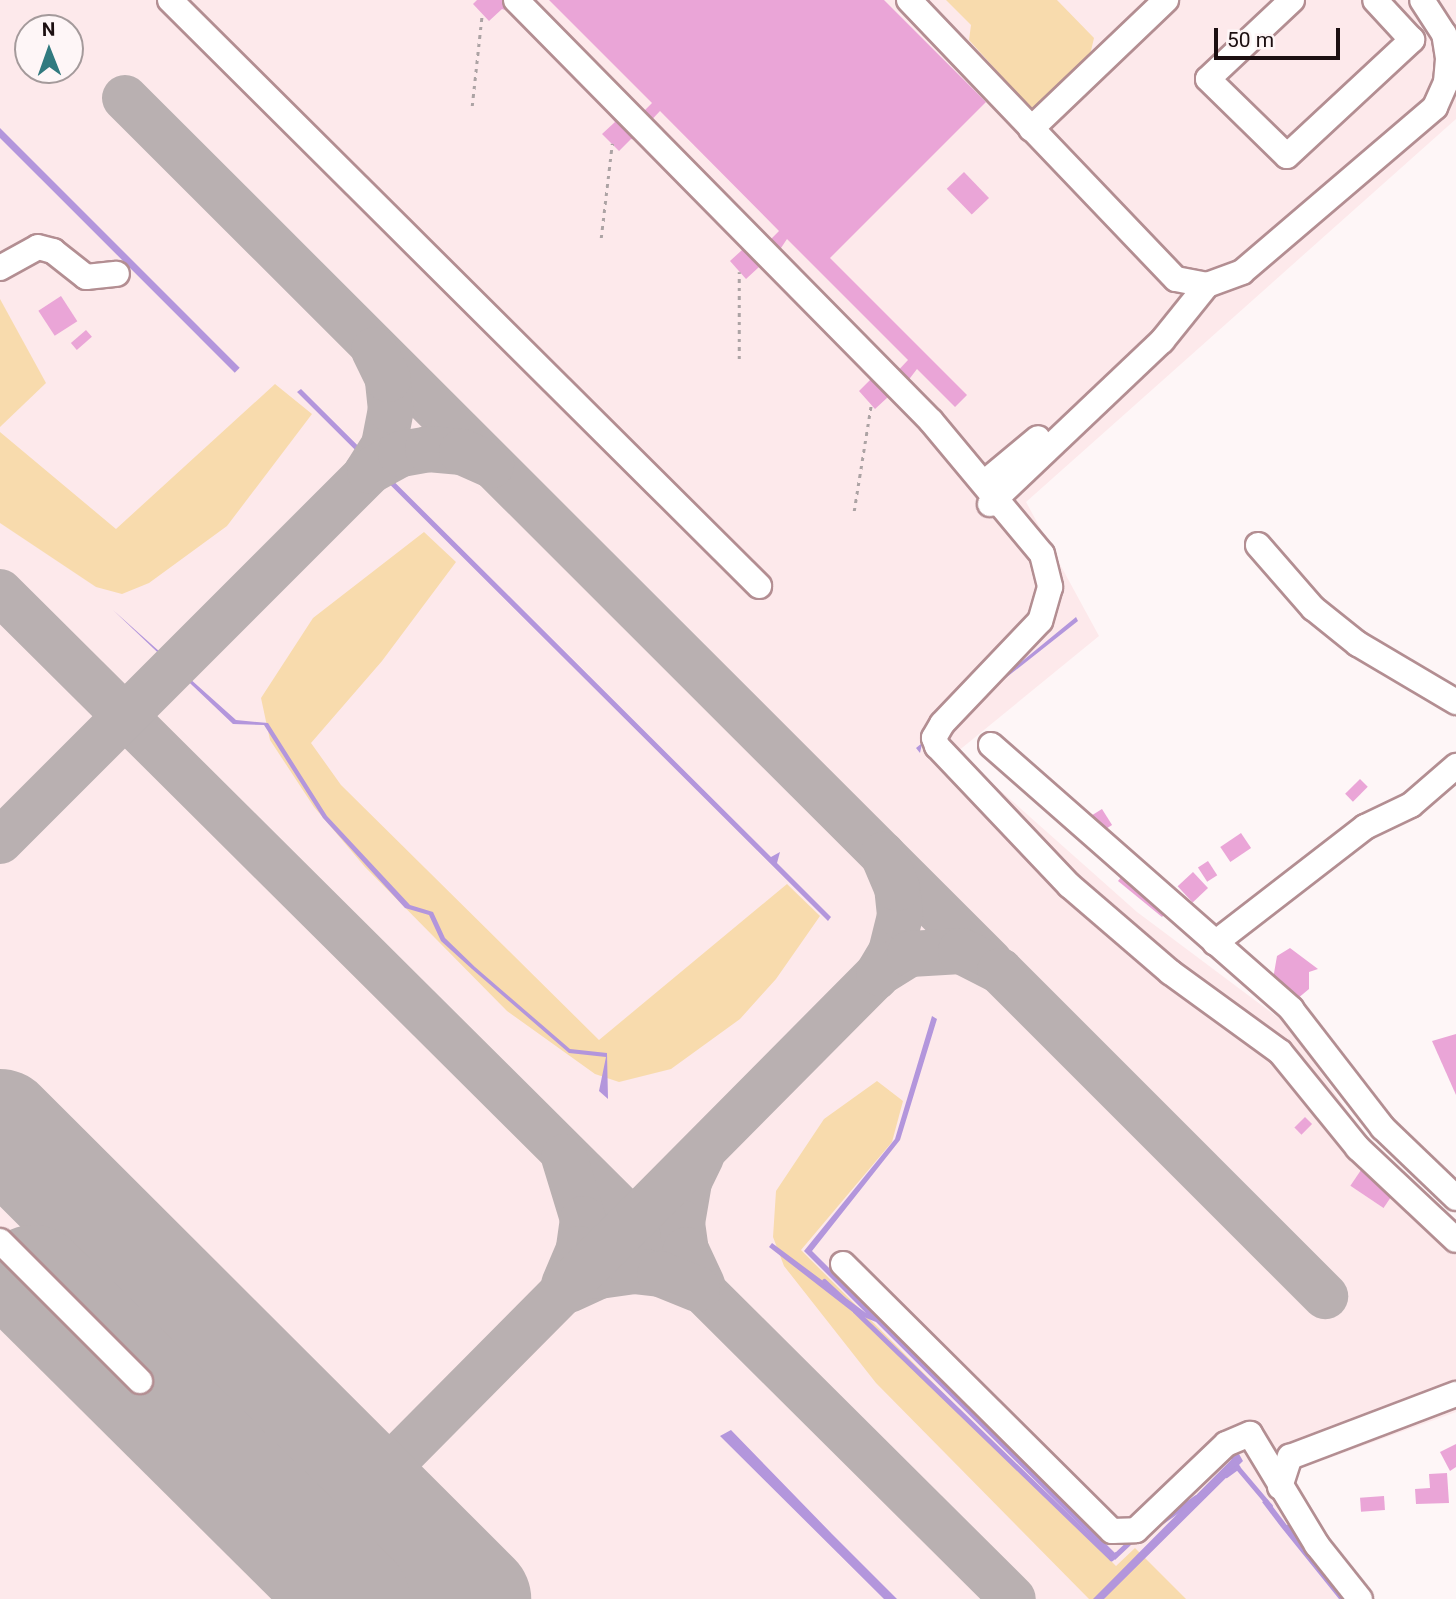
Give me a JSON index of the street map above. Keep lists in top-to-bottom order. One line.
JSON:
{"scale_bar":"50 m","north":"top"}
